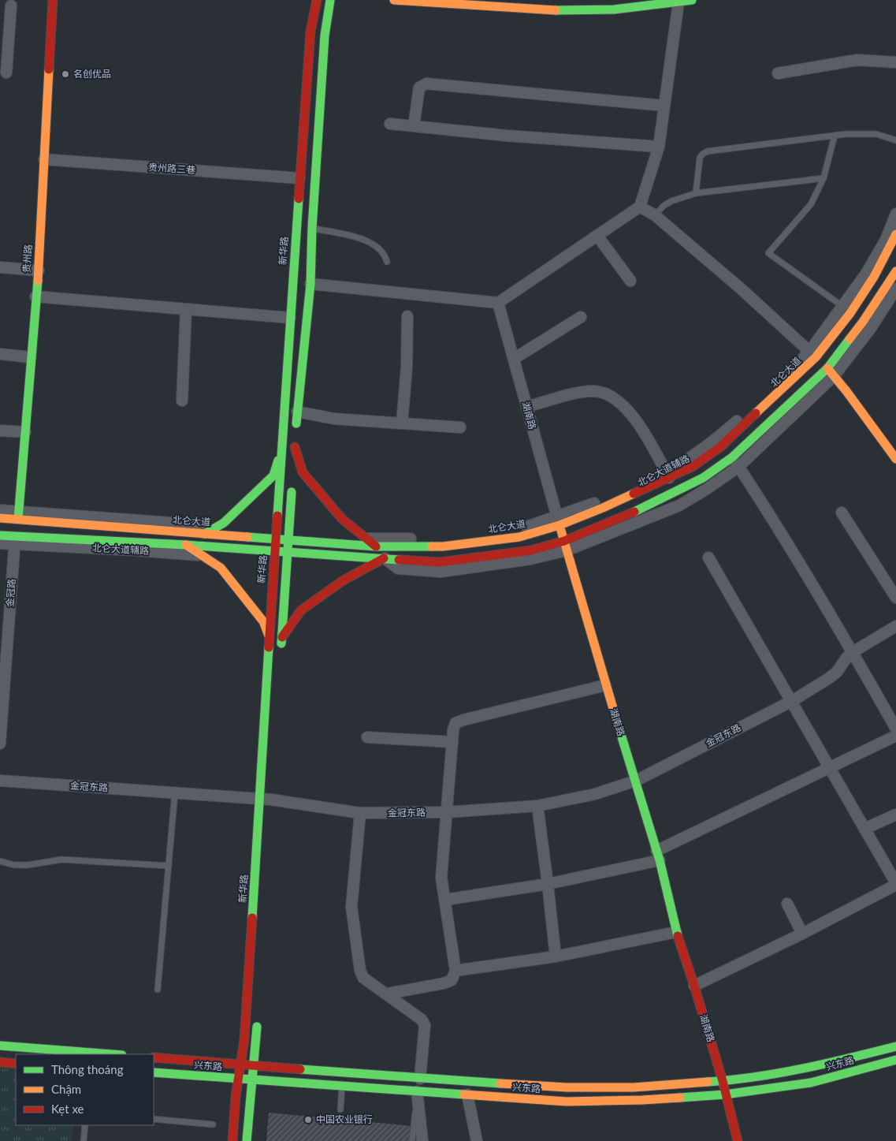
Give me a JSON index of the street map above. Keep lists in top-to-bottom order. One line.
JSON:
{"streets":{"main road":["新华路","贵州路","北仑大道","湖南路","兴东路"],"street":["贵州路三巷","北仑大道辅路","金冠路","金冠东路"]},"crossings":[["贵州路三巷","新华路"],["贵州路三巷","贵州路"],["新华路","北仑大道"],["新华路","金冠东路"],["新华路","兴东路"],["北仑大道","湖南路"],["北仑大道","北仑大道辅路"],["湖南路","北仑大道辅路"],["湖南路","金冠东路"],["湖南路","兴东路"],["北仑大道辅路","金冠路"]],"places":["名创优品","中国农业银行"],"legend":["Thông thoáng","Chậm","Kẹt xe"]}
